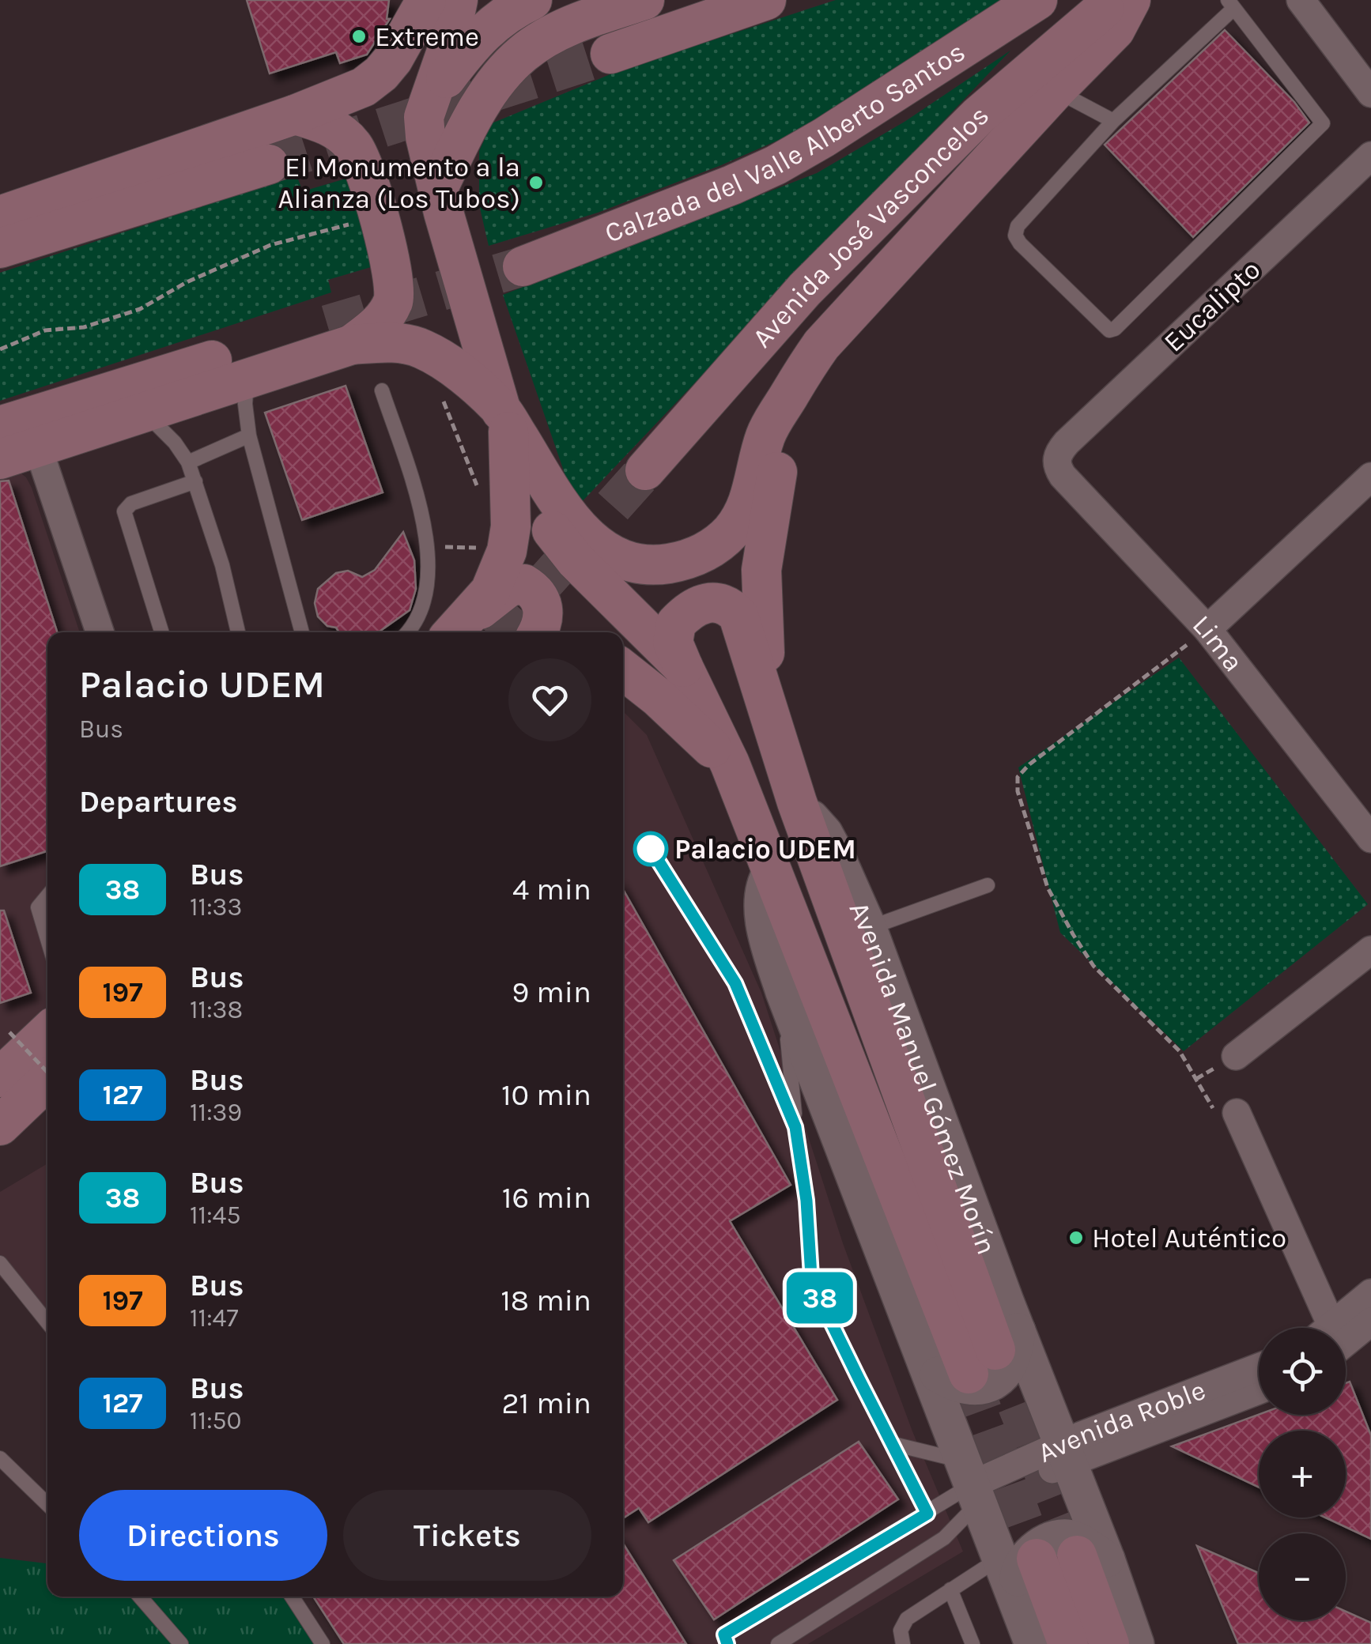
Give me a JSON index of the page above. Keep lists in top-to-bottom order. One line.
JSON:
{"streets":{"main road":["Calzada del Valle Alberto Santos","Avenida José Vasconcelos","Avenida Manuel Gómez Morín"],"street":["Eucalipto","Lima","Avenida Roble"]},"crossings":[["Eucalipto","Lima"],["Avenida Manuel Gómez Morín","Avenida Roble"]],"places":["Extreme","El Monumento a la Alianza (Los Tubos)","Palacio UDEM","Hotel Auténtico"],"lines":["bus line 38"],"page":{"on_map":"38","heading":[["Palacio UDEM","Bus"],"Departures"],"list":[{"mark":"38","name":"Bus","note":"11:33","value":"4 min"},{"mark":"197","name":"Bus","note":"11:38","value":"9 min"},{"mark":"127","name":"Bus","note":"11:39","value":"10 min"},{"mark":"38","name":"Bus","note":"11:45","value":"16 min"},{"mark":"197","name":"Bus","note":"11:47","value":"18 min"},{"mark":"127","name":"Bus","note":"11:50","value":"21 min"}],"map_buttons":["+","−"],"buttons":["Directions","Tickets"]}}
